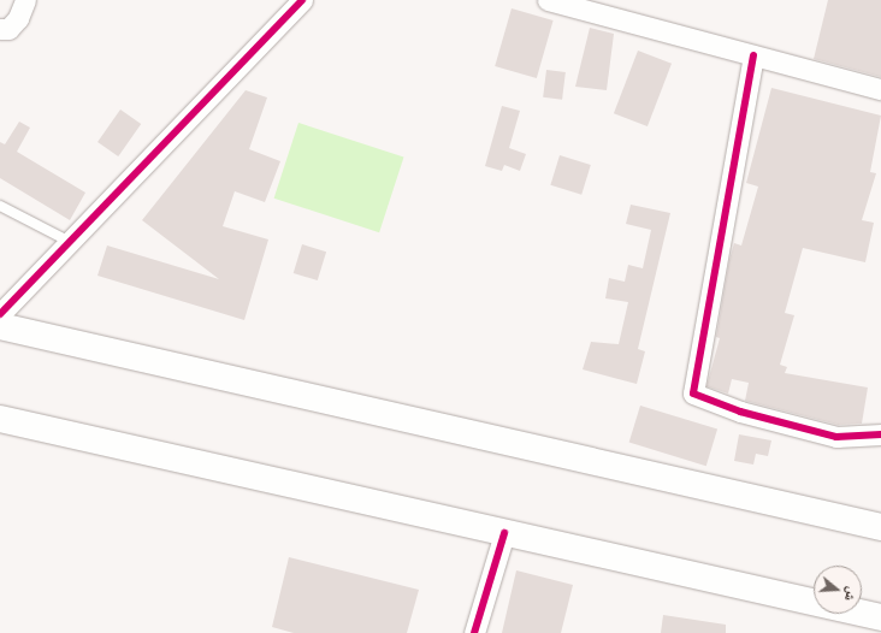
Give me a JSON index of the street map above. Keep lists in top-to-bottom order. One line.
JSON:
{"north":"right"}
